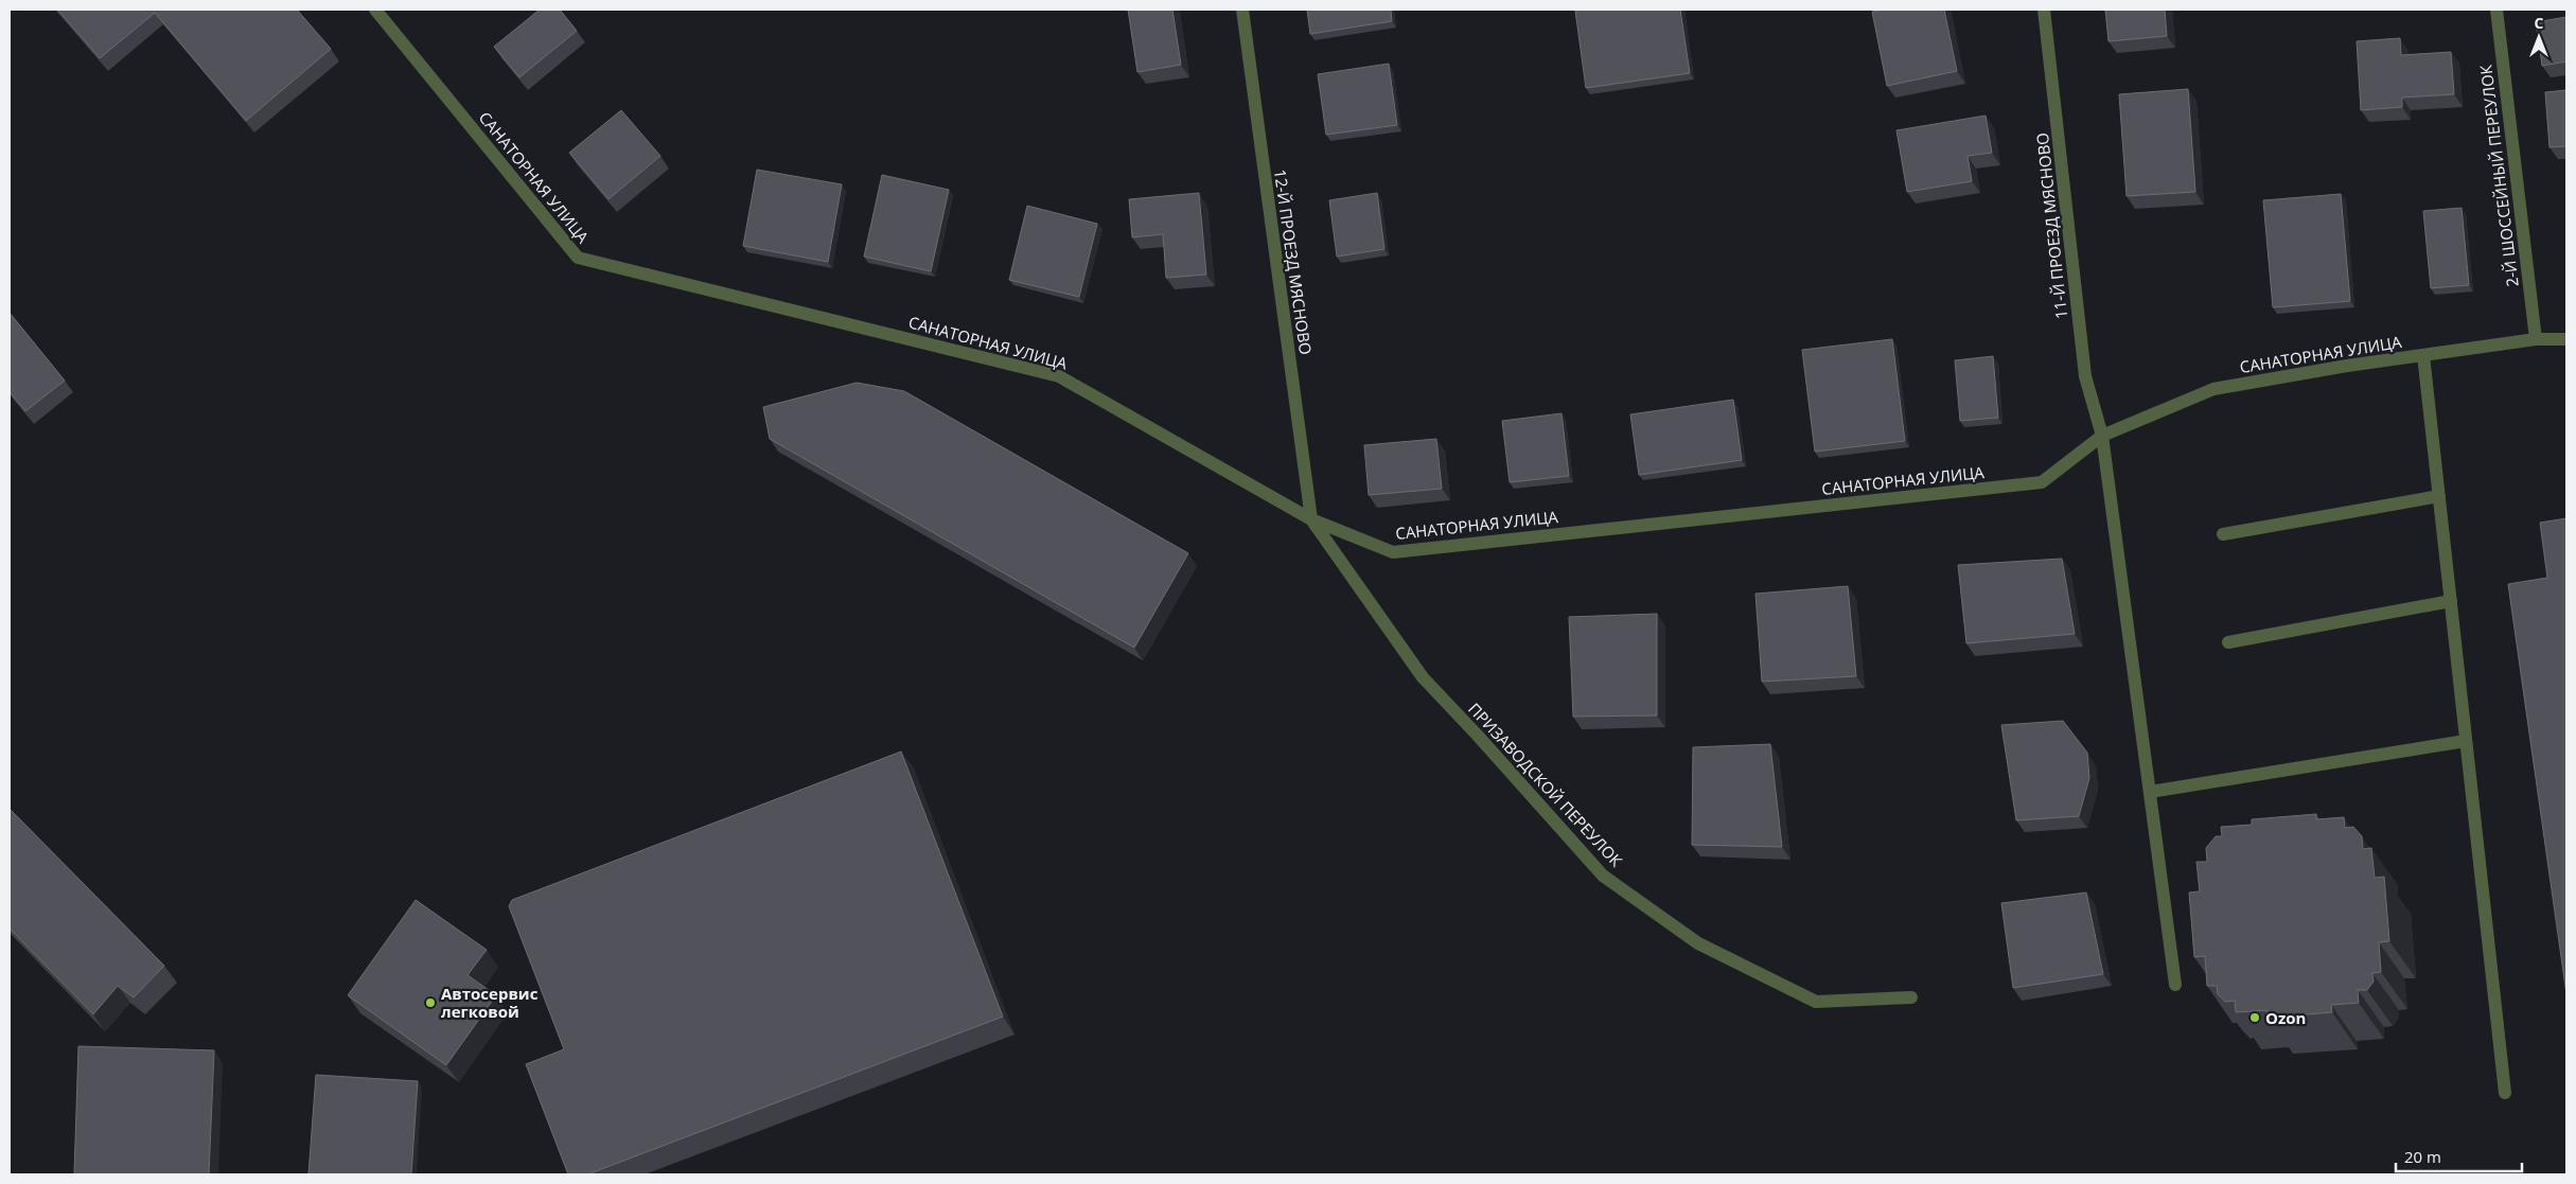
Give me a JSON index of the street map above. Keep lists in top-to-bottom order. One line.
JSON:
{"streets":{"street":["2-Й ШОССЕЙНЫЙ ПЕРЕУЛОК","САНАТОРНАЯ УЛИЦА","11-Й ПРОЕЗД МЯСНОВО","12-Й ПРОЕЗД МЯСНОВО","ПРИЗАВОДСКОЙ ПЕРЕУЛОК"]},"crossings":[["2-Й ШОССЕЙНЫЙ ПЕРЕУЛОК","САНАТОРНАЯ УЛИЦА"],["САНАТОРНАЯ УЛИЦА","11-Й ПРОЕЗД МЯСНОВО"],["САНАТОРНАЯ УЛИЦА","12-Й ПРОЕЗД МЯСНОВО"],["САНАТОРНАЯ УЛИЦА","ПРИЗАВОДСКОЙ ПЕРЕУЛОК"],["12-Й ПРОЕЗД МЯСНОВО","ПРИЗАВОДСКОЙ ПЕРЕУЛОК"]],"places":["Автосервис легковой","Ozon"],"scale_bar":"20 m","north":"top"}
